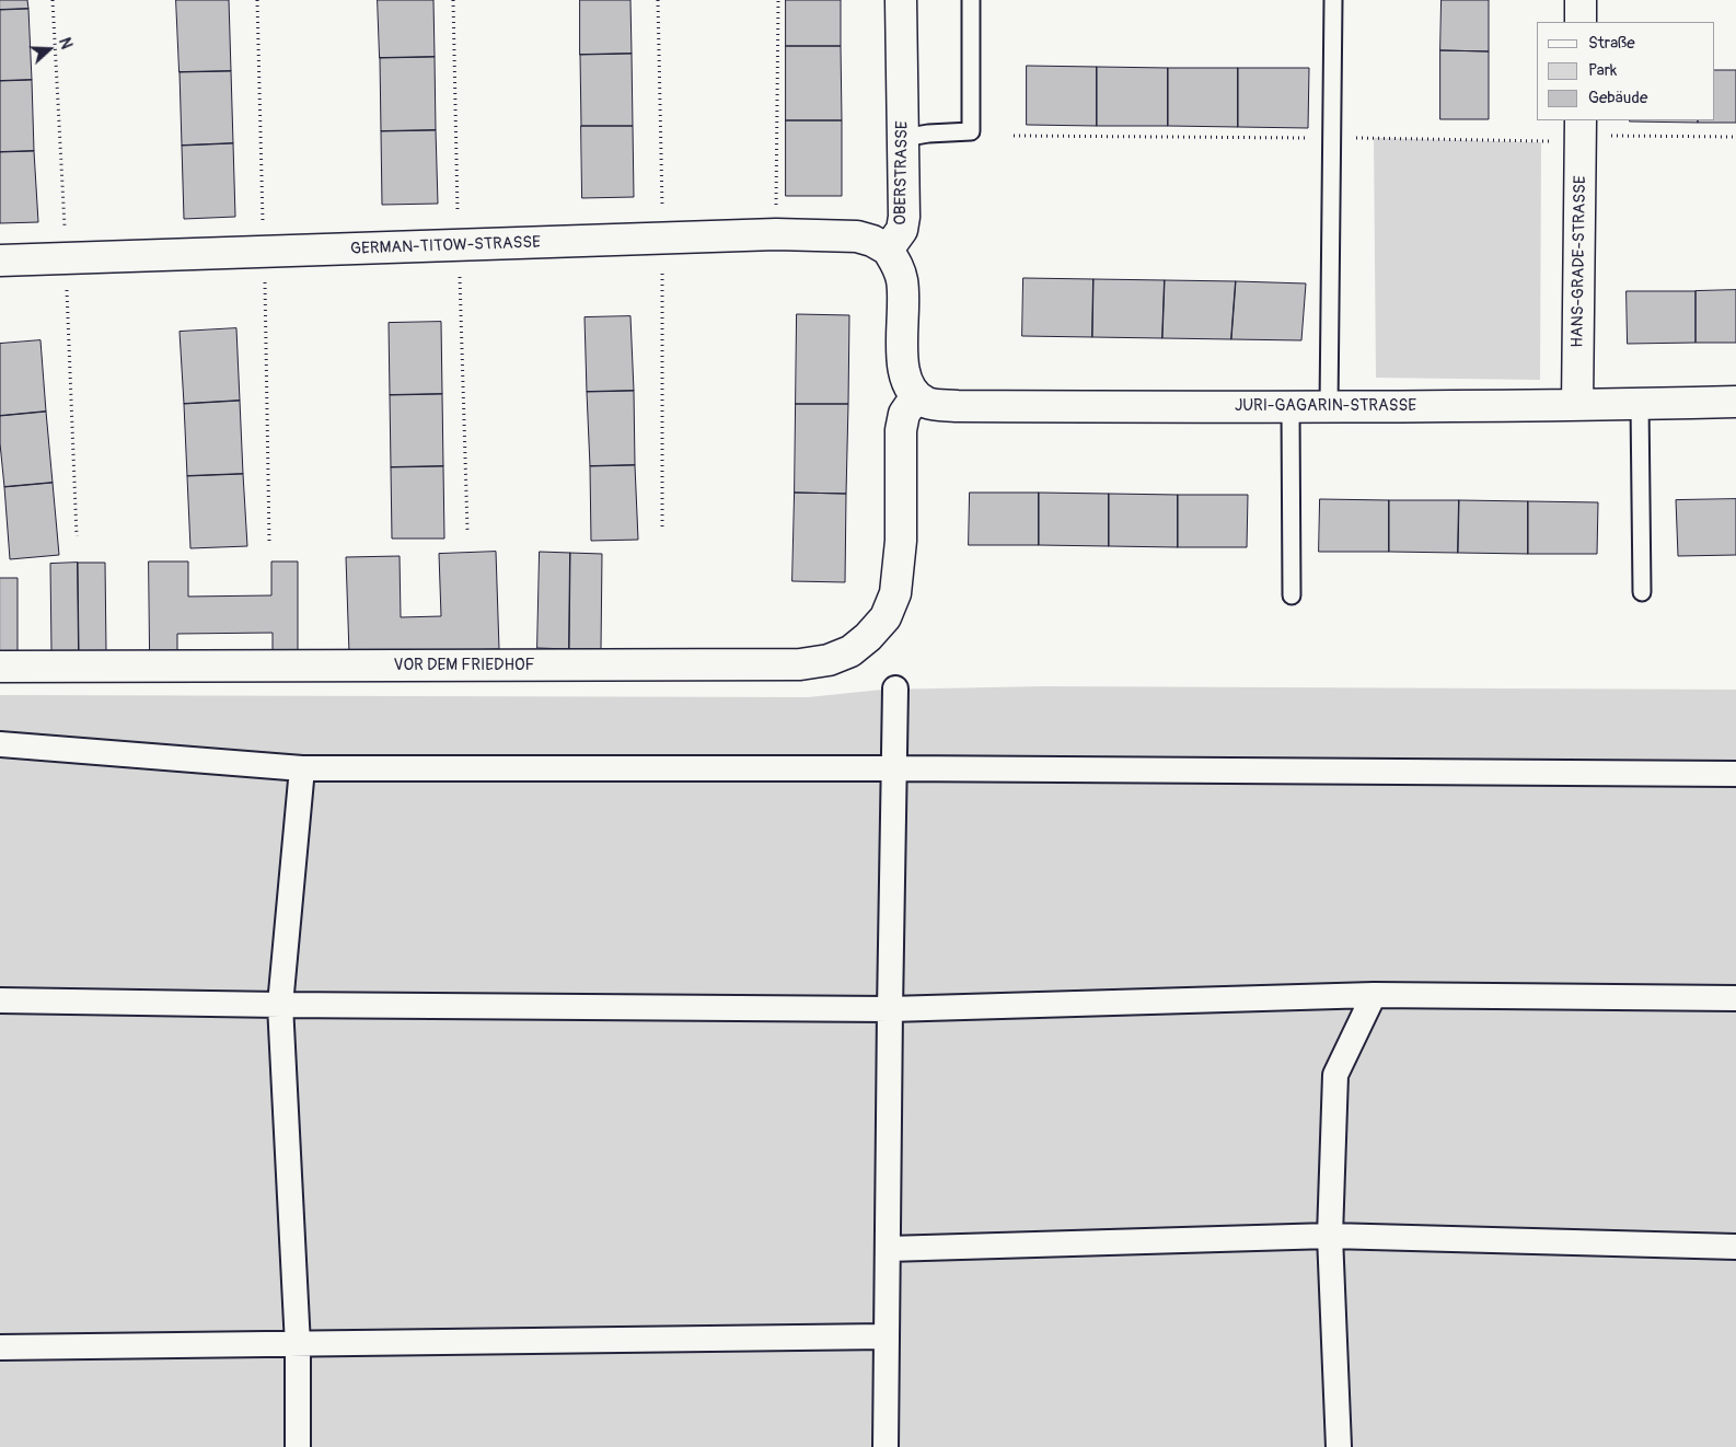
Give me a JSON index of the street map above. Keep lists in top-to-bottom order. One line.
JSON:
{"streets":{"street":["OBERSTRASSE","GERMAN-TITOW-STRASSE","HANS-GRADE-STRASSE","JURI-GAGARIN-STRASSE","VOR DEM FRIEDHOF"]},"crossings":[["OBERSTRASSE","GERMAN-TITOW-STRASSE"],["HANS-GRADE-STRASSE","JURI-GAGARIN-STRASSE"],["JURI-GAGARIN-STRASSE","VOR DEM FRIEDHOF"]],"legend":["Straße","Park","Gebäude"],"north":"right"}
